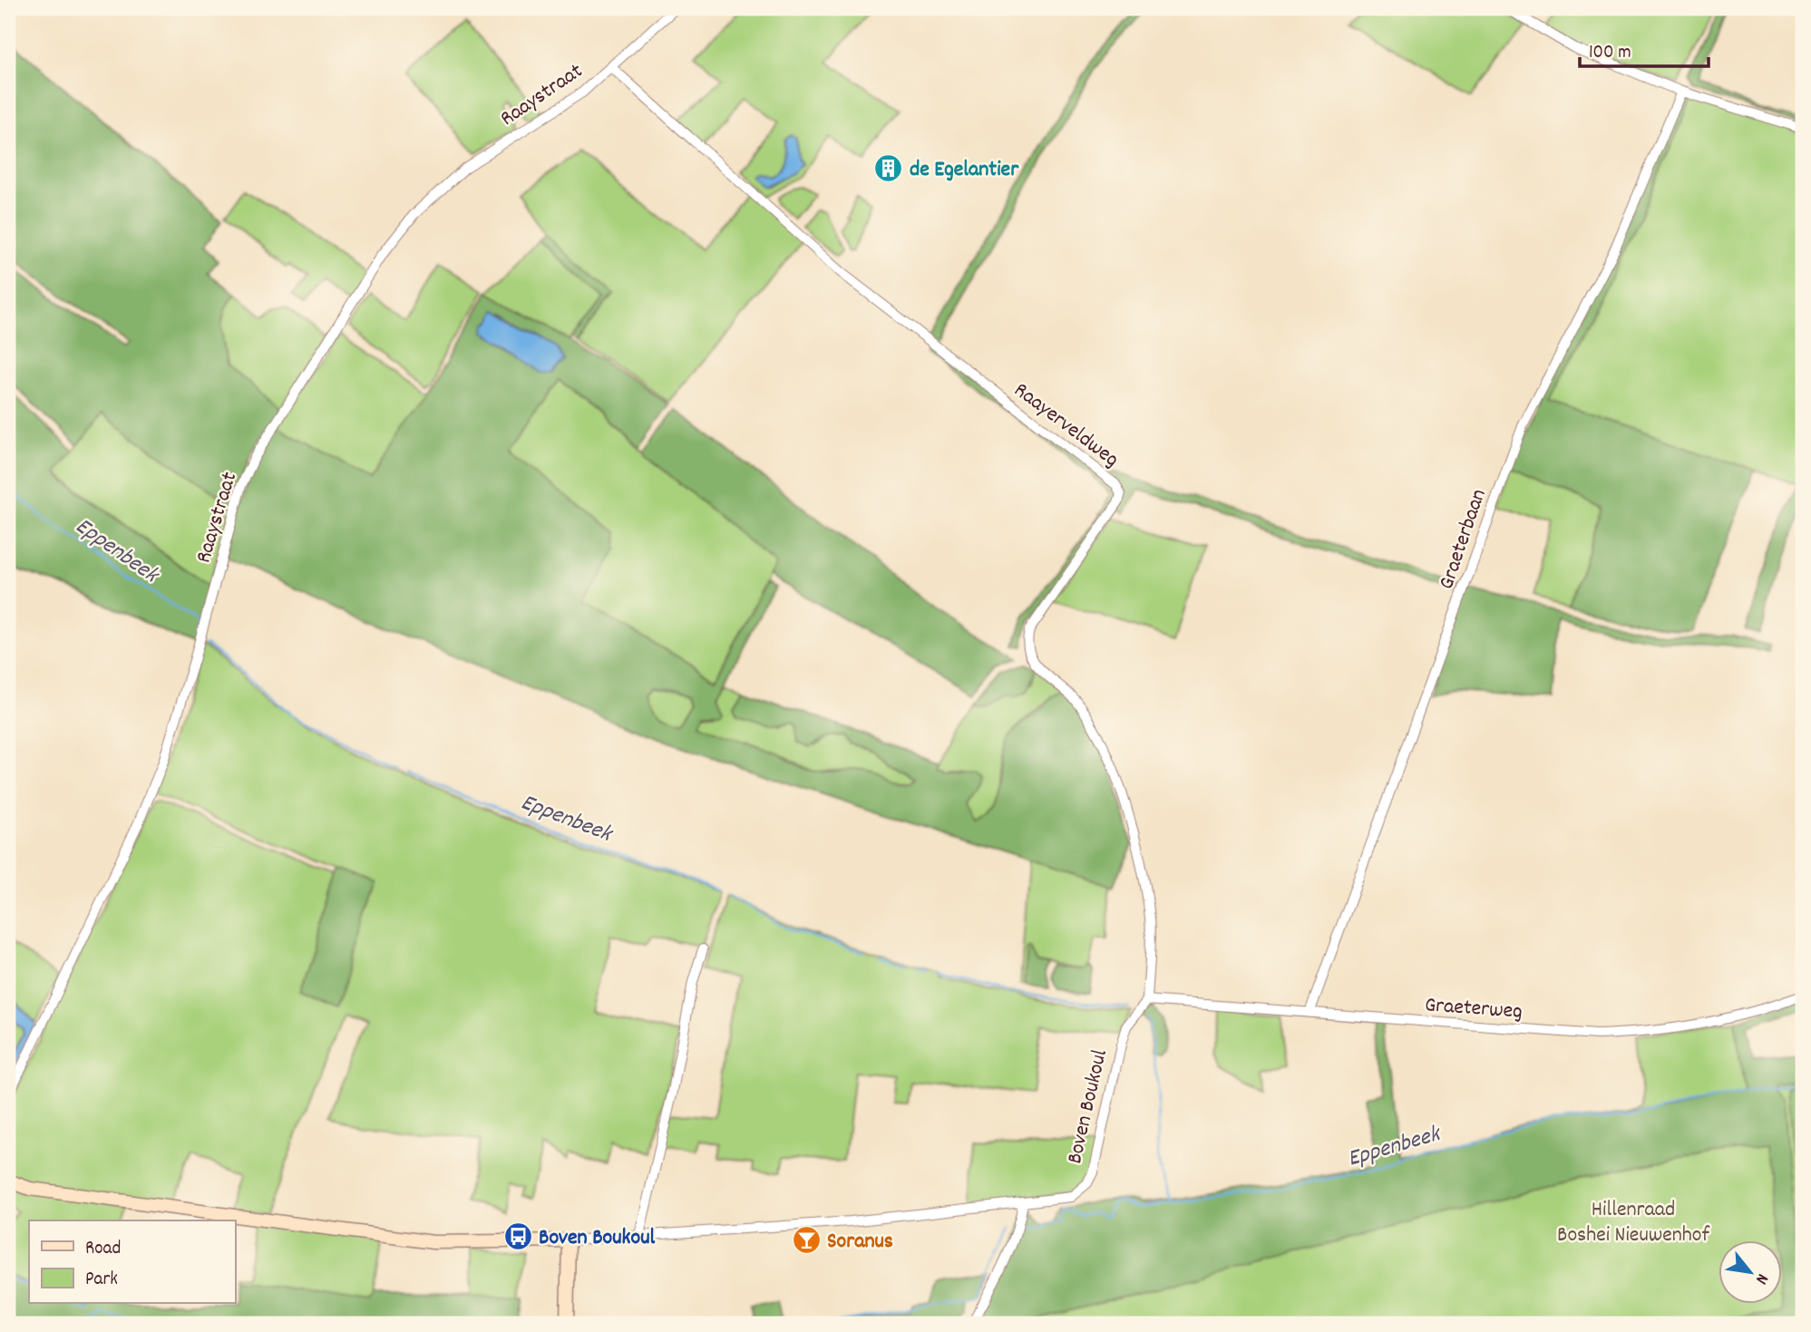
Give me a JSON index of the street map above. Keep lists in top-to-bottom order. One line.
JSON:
{"streets":{"street":["Raaystraat","Raayerveldweg","Graeterbaan","Graeterweg","Boven Boukoul"]},"crossings":[["Raaystraat","Raayerveldweg"],["Raayerveldweg","Graeterweg"],["Raayerveldweg","Boven Boukoul"],["Graeterbaan","Graeterweg"],["Graeterweg","Boven Boukoul"]],"water":["Eppenbeek"],"parks":["Hillenraad Boshei Nieuwenhof"],"places":{"building":["de Egelantier"],"bus stop":["Boven Boukoul"],"bar":["Soranus"]},"legend":["Road","Park"],"scale_bar":"100 m","north":"bottom right"}
